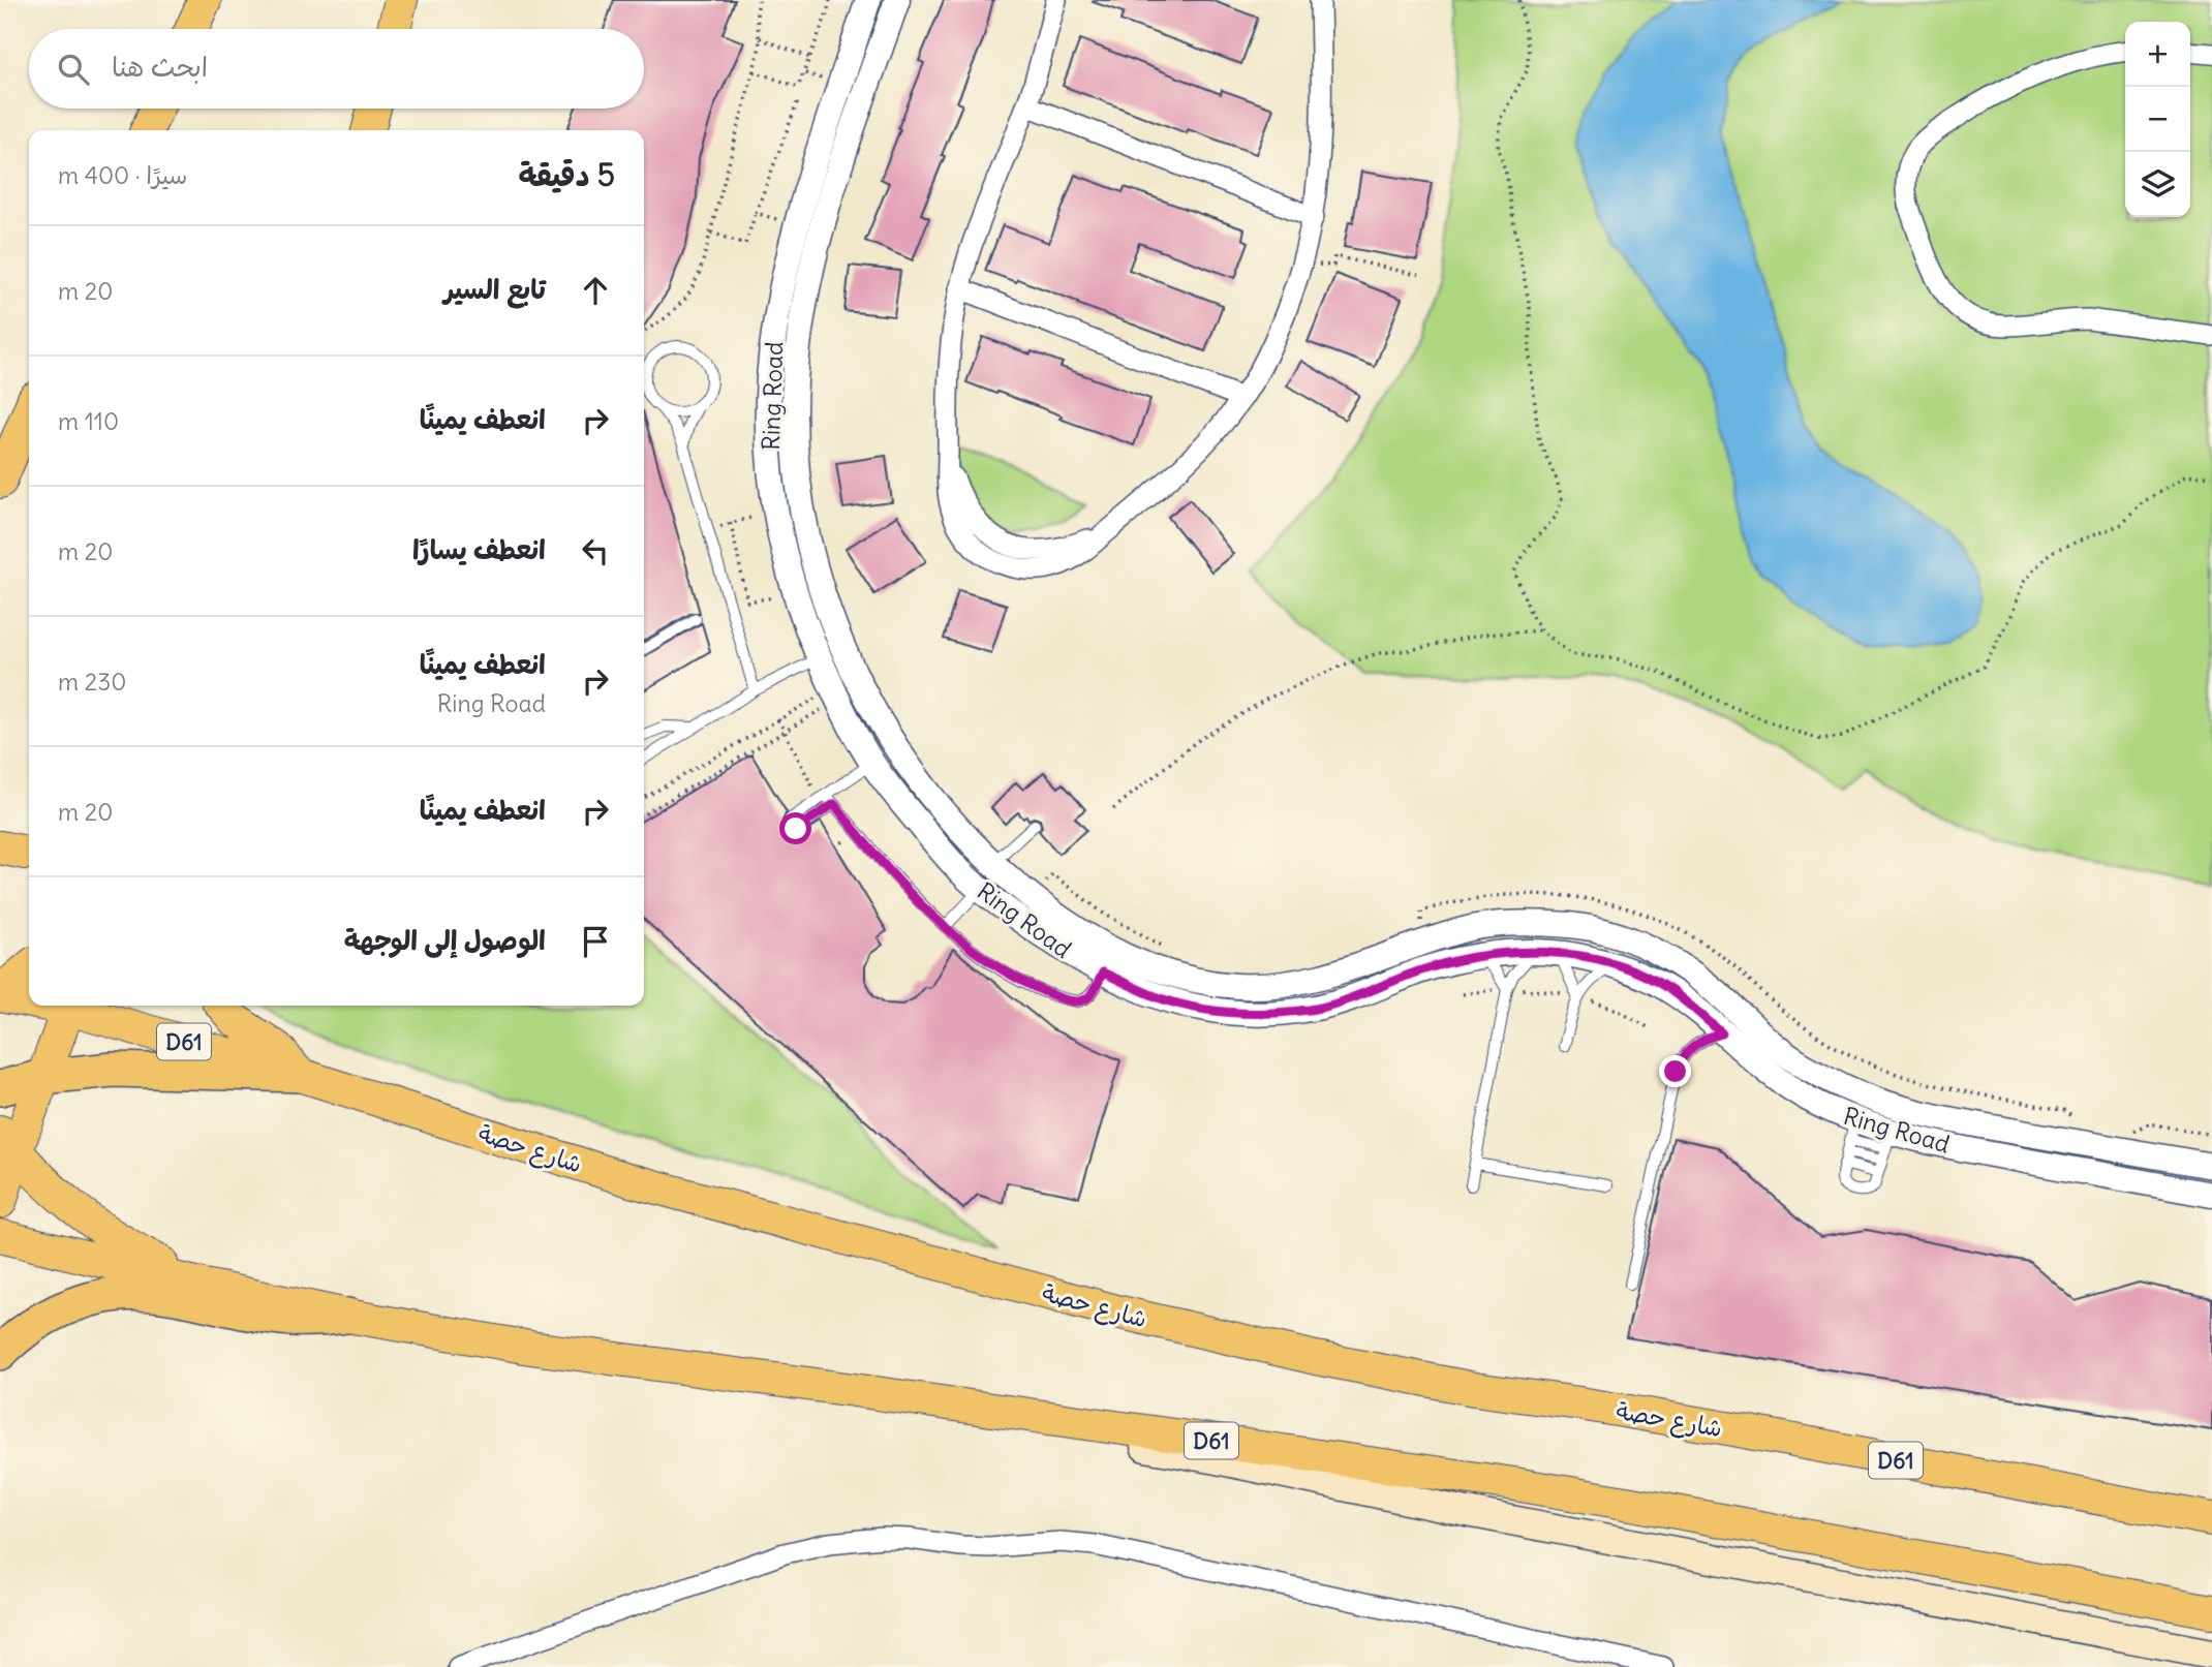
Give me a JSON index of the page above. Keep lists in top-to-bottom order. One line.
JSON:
{"streets":{"main road":["D61","شارع حصة"],"street":["Ring Road"]},"page":{"map_buttons":["+","−"],"search":"ابحث هنا","heading":["5 دقيقة","سيرًا · 400 m"],"list":[["تابع السير","20 m"],["انعطف يمينًا","110 m"],["انعطف يسارًا","20 m"],["انعطف يمينًا","Ring Road","230 m"],["انعطف يمينًا","20 m"],"الوصول إلى الوجهة"]}}
